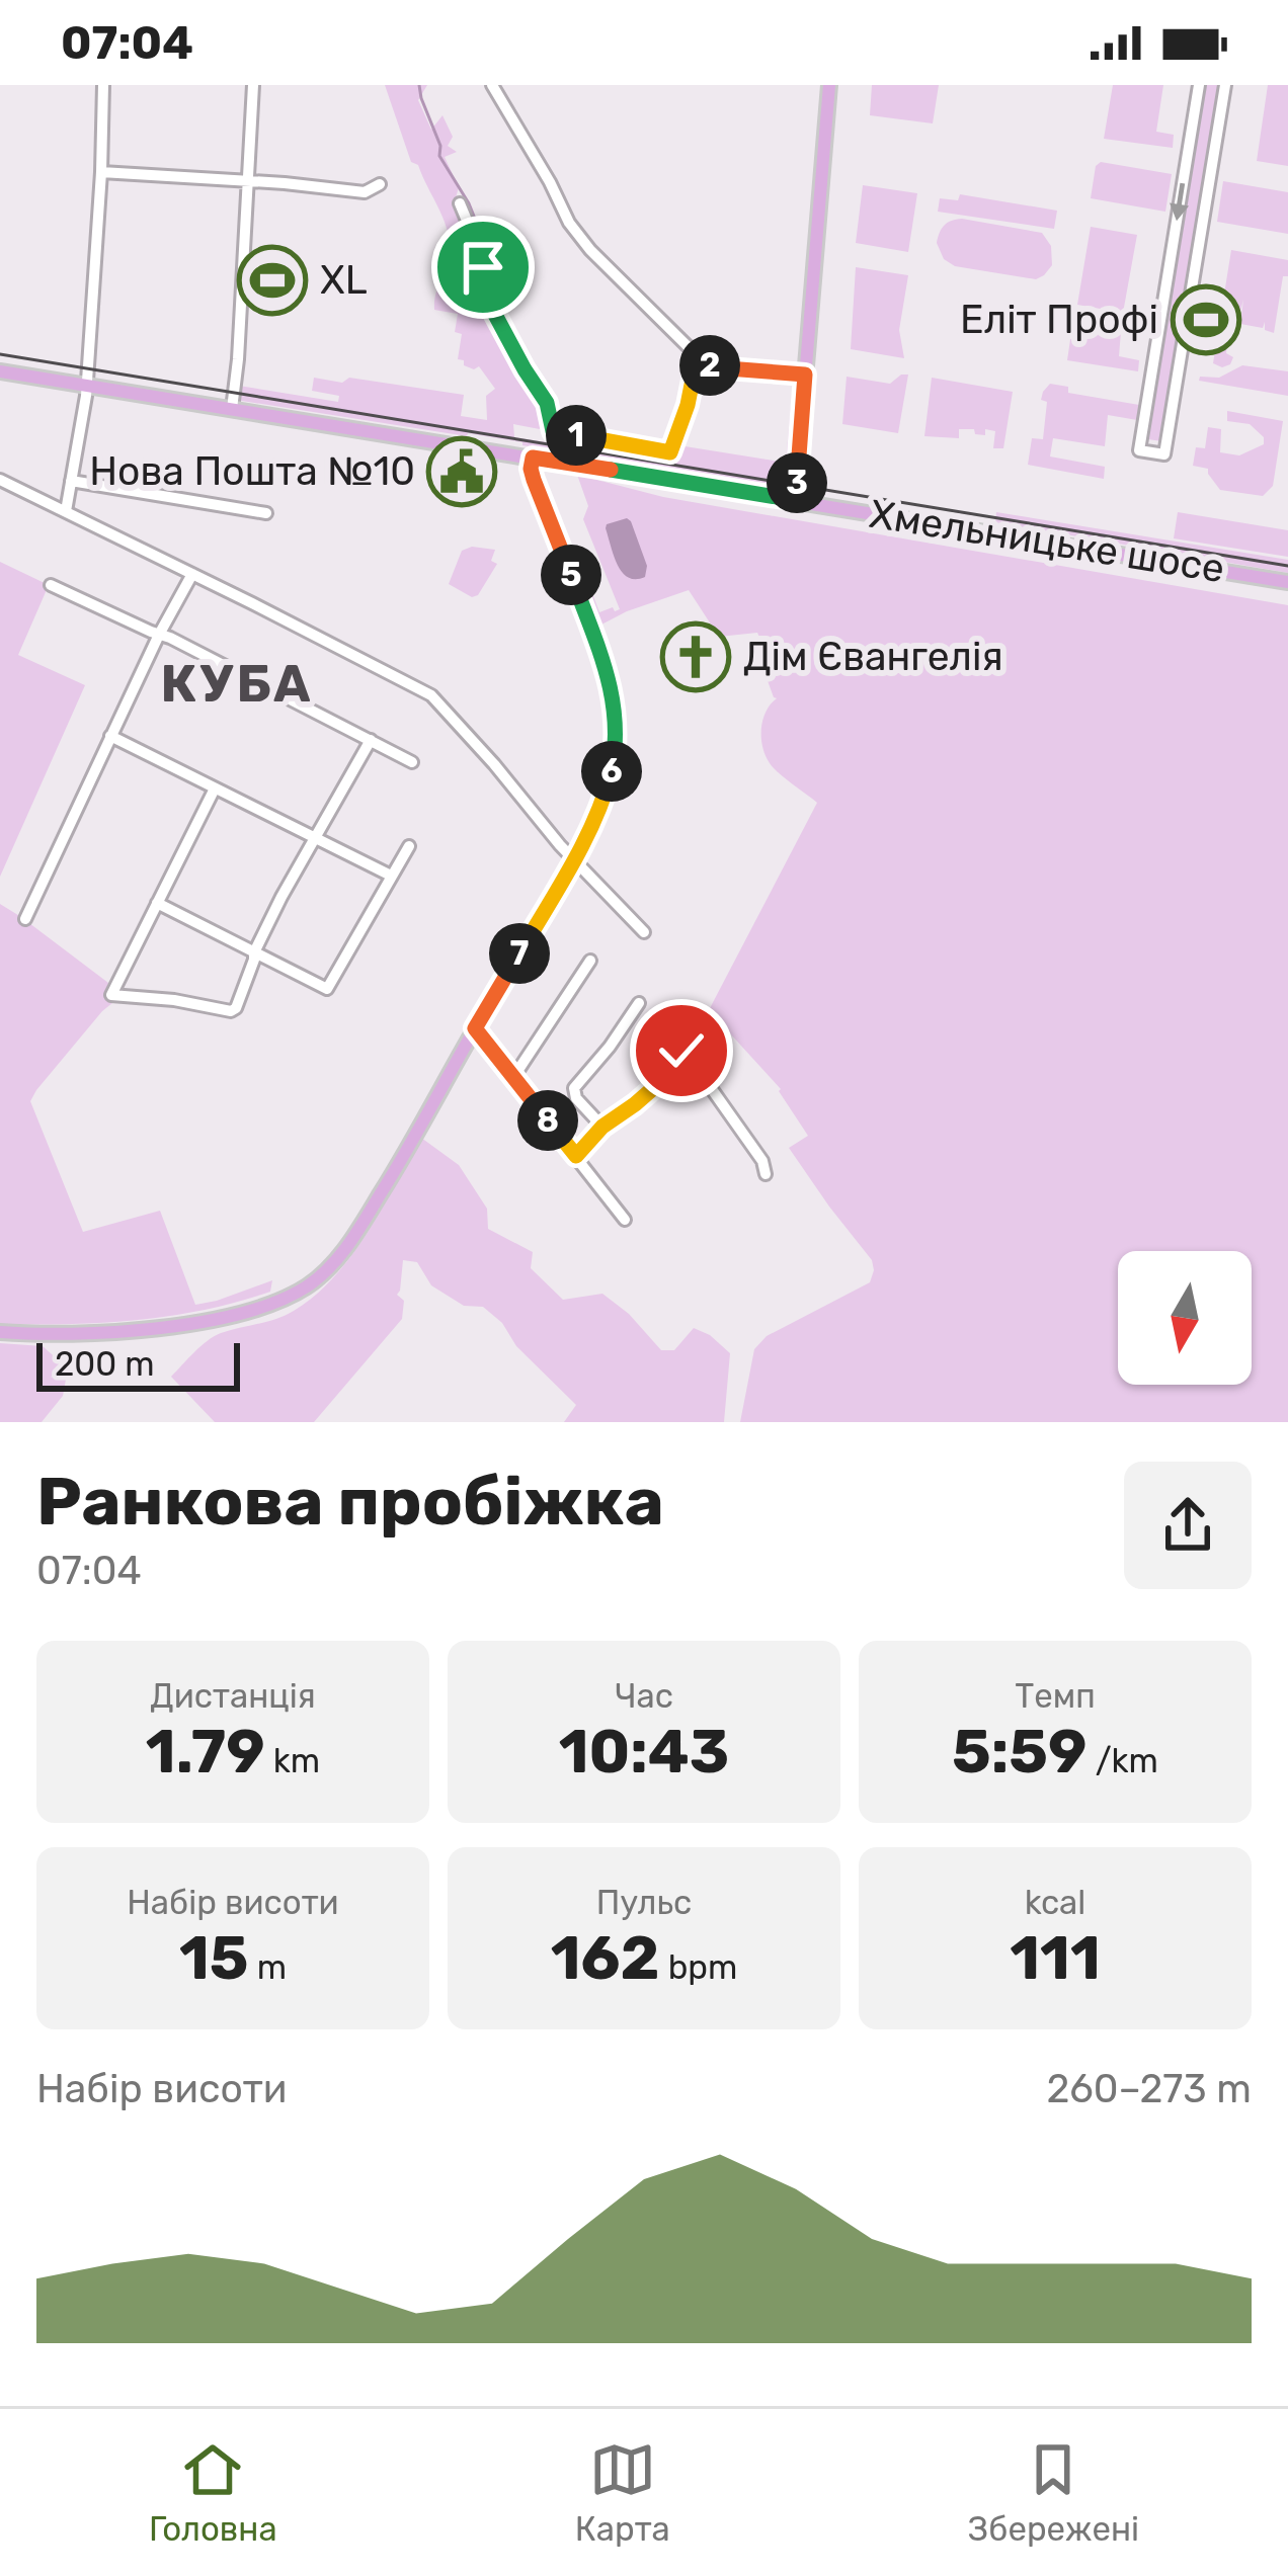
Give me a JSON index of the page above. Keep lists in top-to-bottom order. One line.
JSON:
{"streets":{"main road":["Хмельницьке шосе"]},"districts":["КУБА"],"places":{"sports":["XL","Еліт Профі"],"public building":["Нова Пошта №10"],"church":["Дім Євангелія"]},"scale_bar":"200 m","north":"bottom","page":{"status":"07:04","pins":["2","1","3","5","6","7","8"],"scale":"200 m","heading":["Ранкова пробіжка","07:04"],"stats":[["Дистанція","1.79 km"],["Час","10:43"],["Темп","5:59 /km"],["Набір висоти","15 m"],["Пульс","162 bpm"],["kcal","111"]],"chart":["Набір висоти","260–273 m"],"tabs":["Головна","Карта","Збережені"]}}
